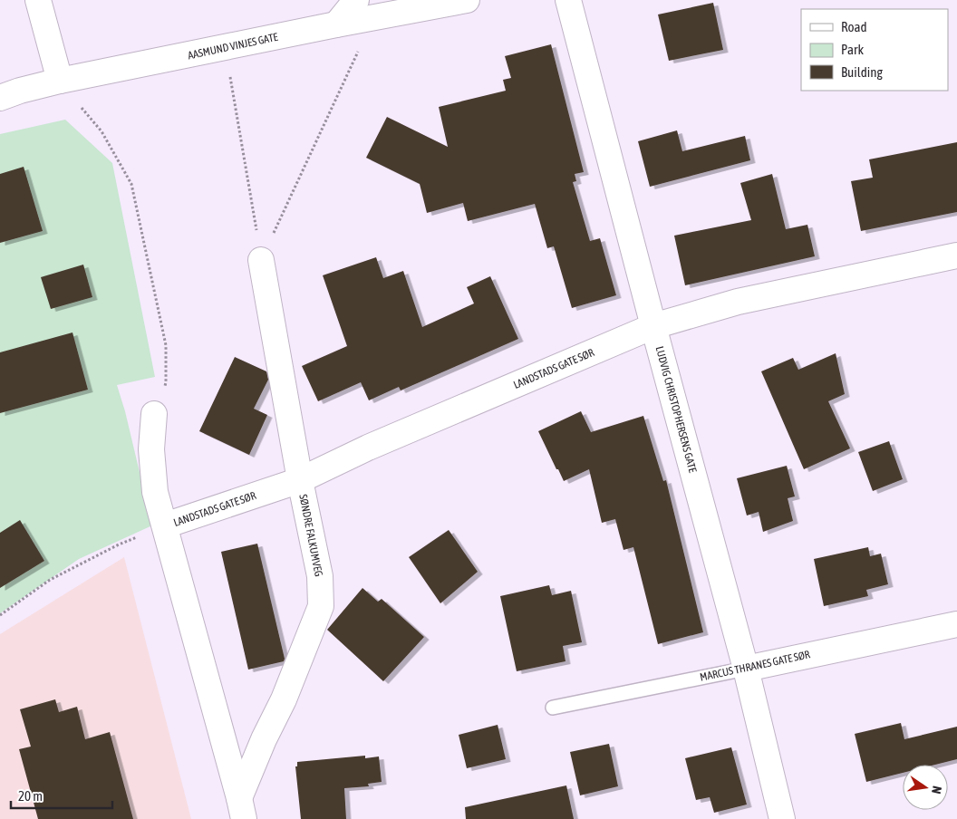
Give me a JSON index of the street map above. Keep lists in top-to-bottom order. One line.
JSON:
{"streets":{"street":["AASMUND VINJES GATE","LANDSTADS GATE SØR","LUDVIG CHRISTOPHERSENS GATE","SØNDRE FALKUMVEG","MARCUS THRANES GATE SØR"]},"crossings":[["LANDSTADS GATE SØR","LUDVIG CHRISTOPHERSENS GATE"],["LANDSTADS GATE SØR","SØNDRE FALKUMVEG"],["LUDVIG CHRISTOPHERSENS GATE","MARCUS THRANES GATE SØR"]],"legend":["Road","Park","Building"],"scale_bar":"20 m","north":"right"}
